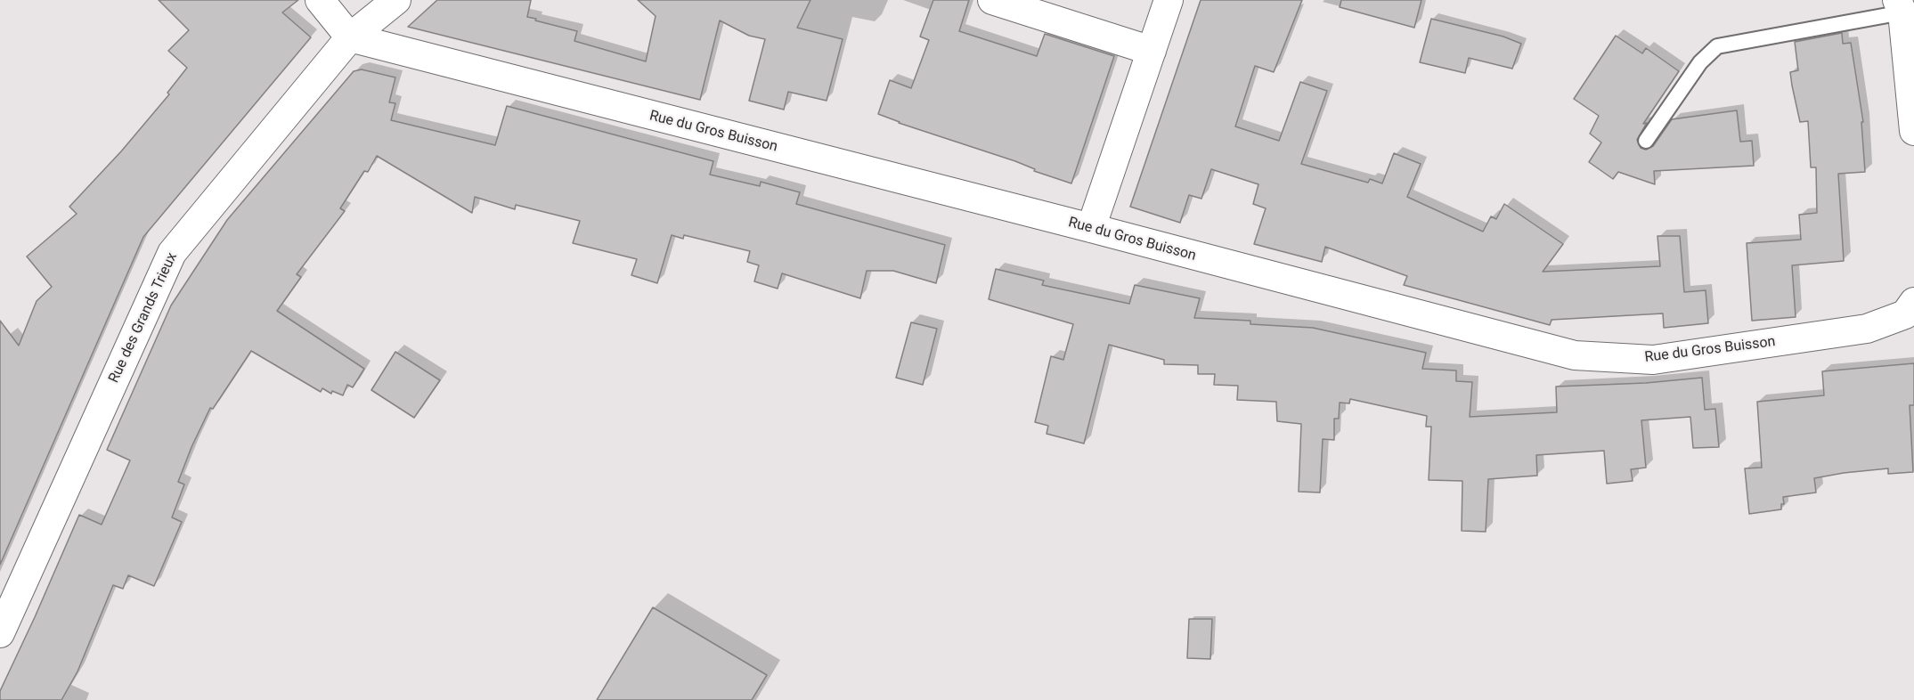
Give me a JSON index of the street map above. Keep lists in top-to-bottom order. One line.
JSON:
{"streets":{"street":["Rue du Gros Buisson","Rue des Grands Trieux"]},"crossings":[["Rue du Gros Buisson","Rue des Grands Trieux"]]}
